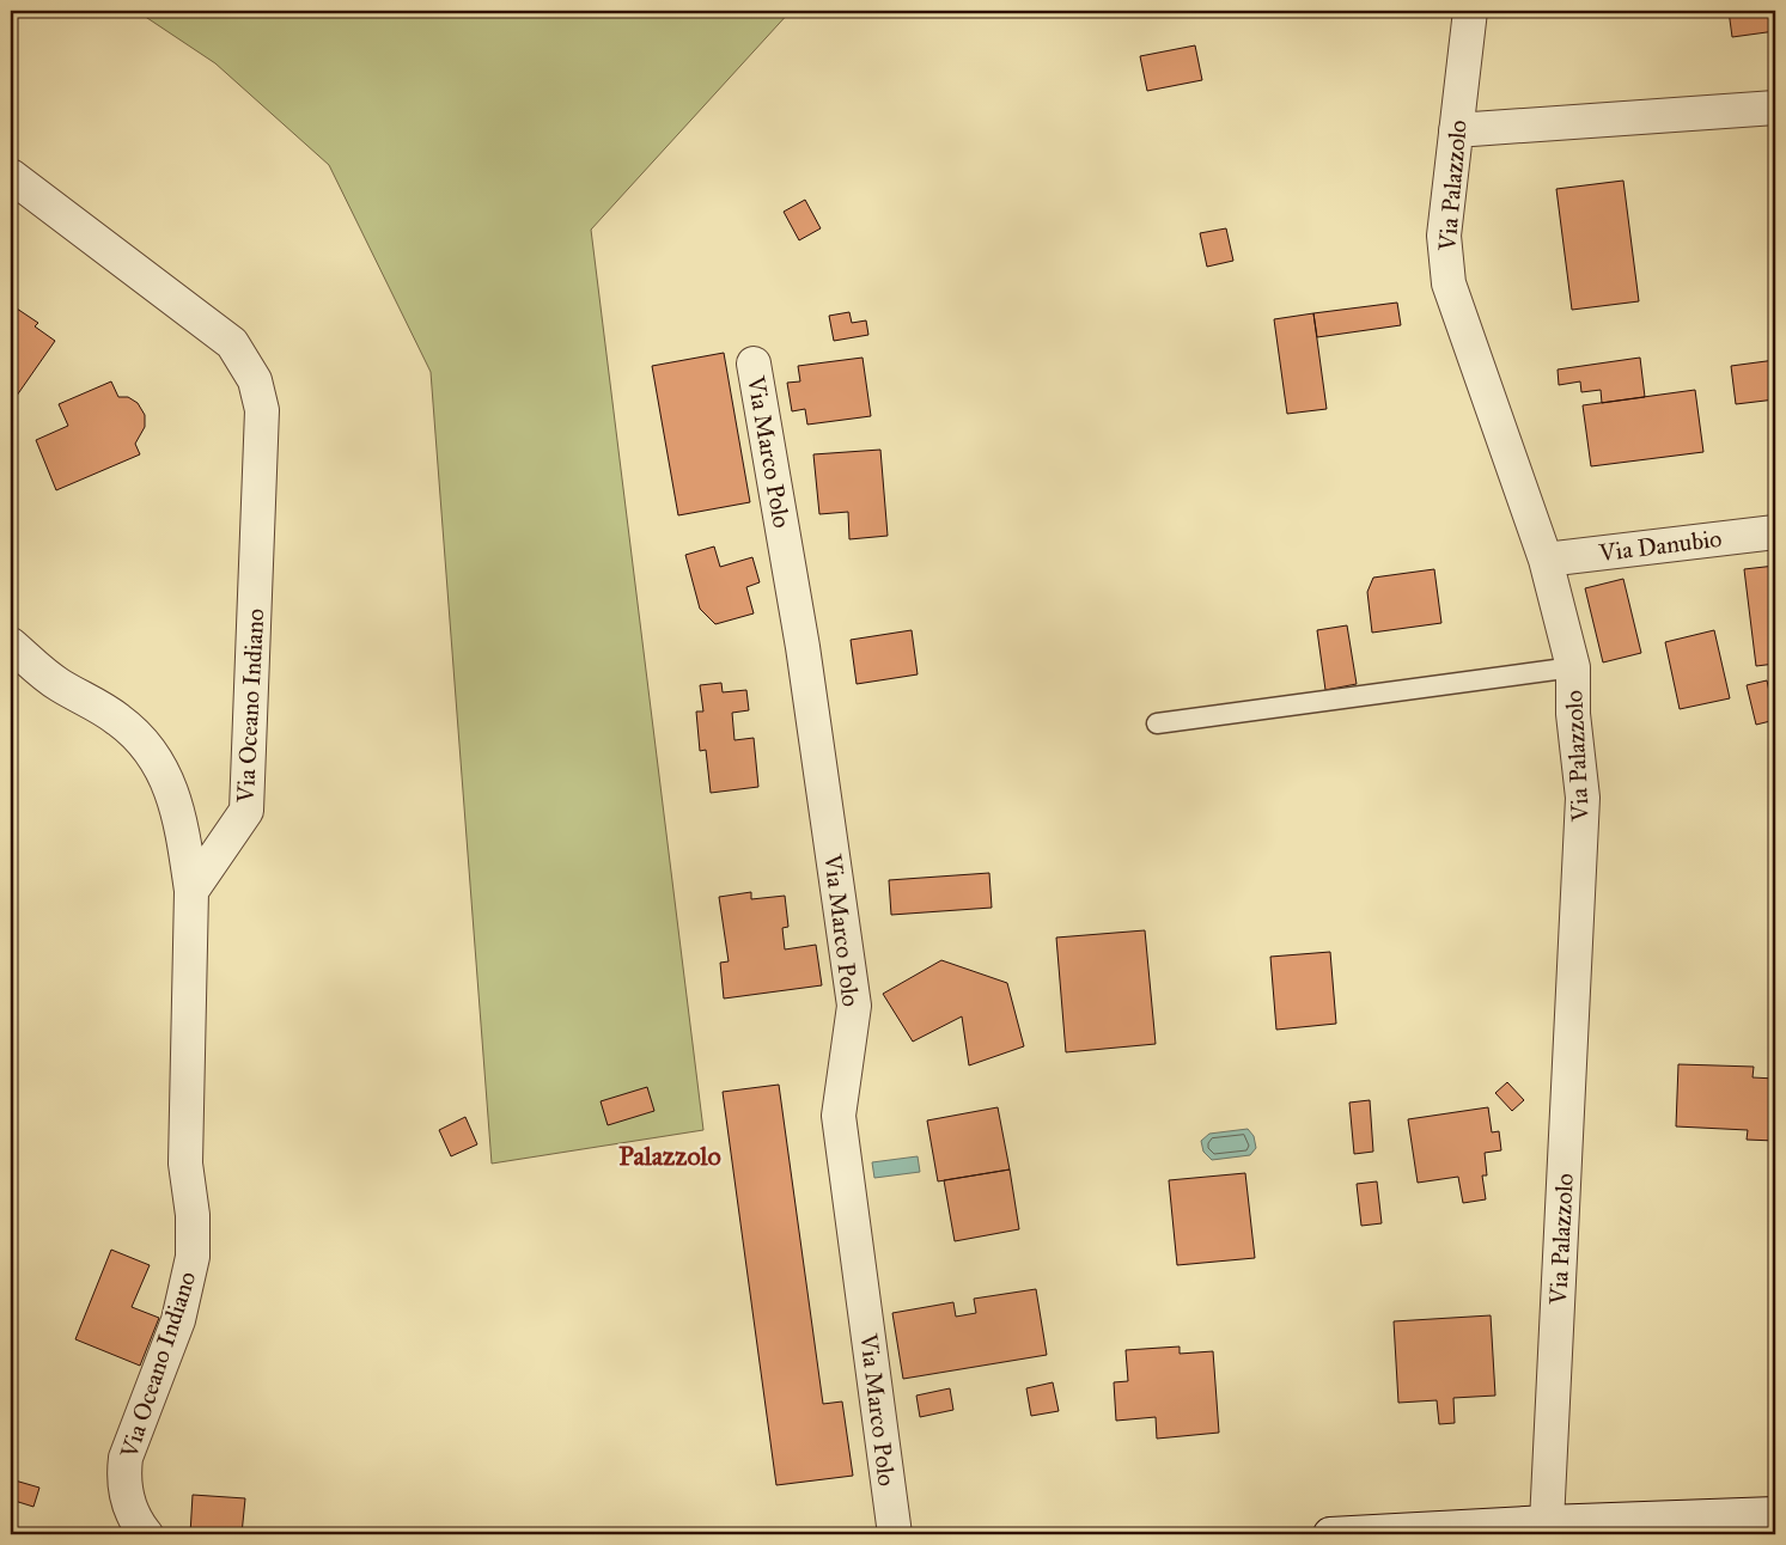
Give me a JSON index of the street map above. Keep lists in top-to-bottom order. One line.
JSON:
{"streets":{"street":["Via Palazzolo","Via Marco Polo","Via Danubio","Via Oceano Indiano"]},"crossings":[["Via Palazzolo","Via Danubio"]],"districts":["Palazzolo"]}
